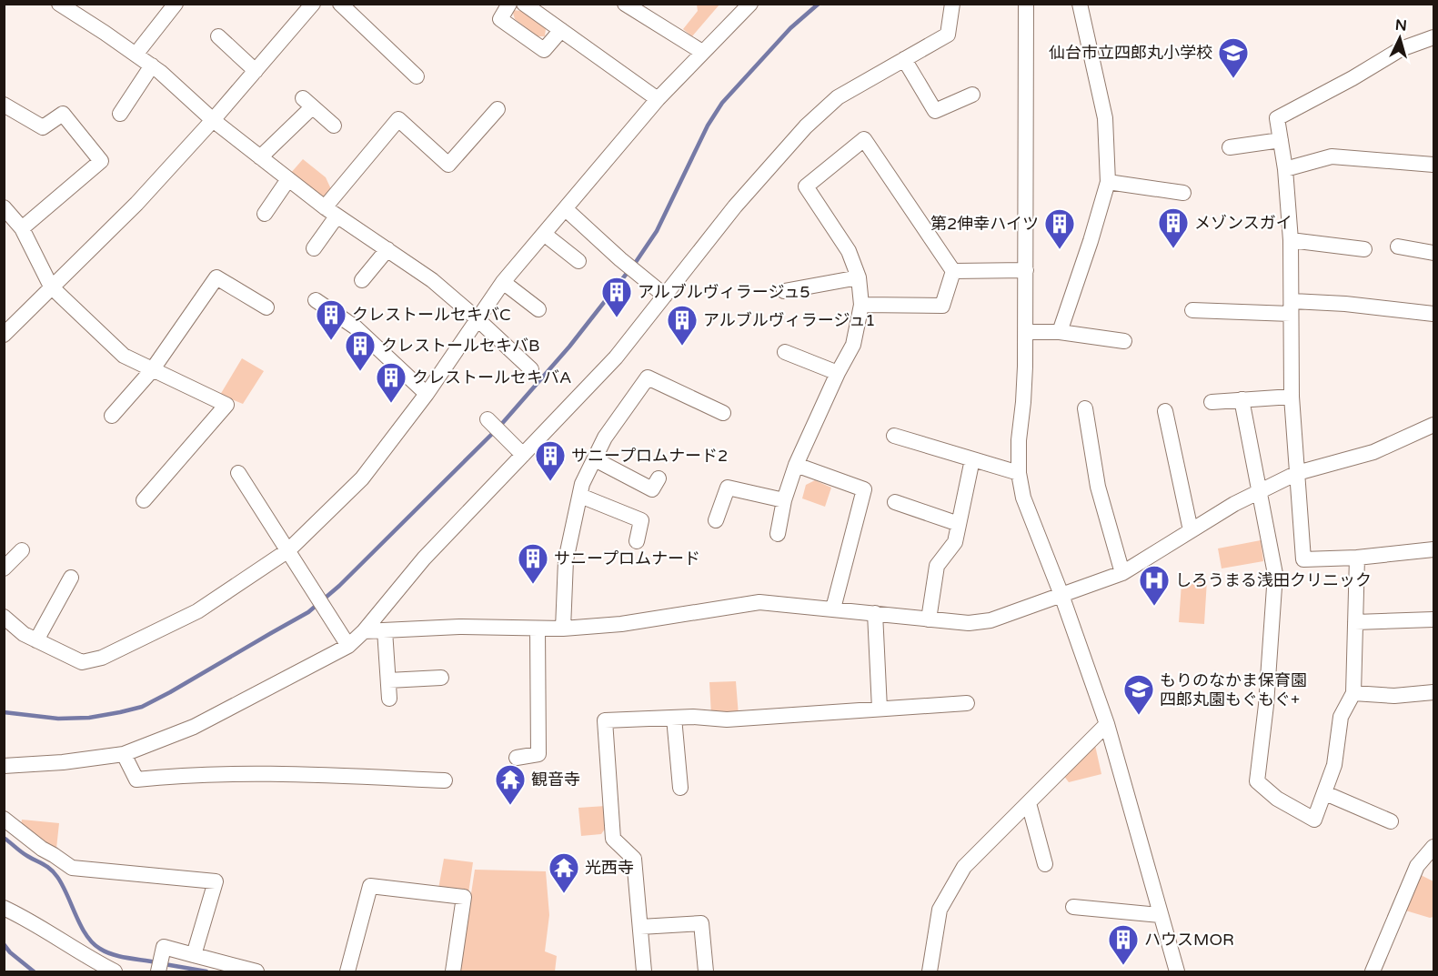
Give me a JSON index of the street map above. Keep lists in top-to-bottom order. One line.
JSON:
{"places":{"school or university":["仙台市立四郎丸小学校","もりのなかま保育園 四郎丸園もぐもぐ+"],"building":["メゾンスガイ","第2伸幸ハイツ","アルブルヴィラージュ5","クレストールセキバC","アルブルヴィラージュ1","クレストールセキバB","クレストールセキバA","サニープロムナード2","サニープロムナード","ハウスMOR"],"hospital":["しろうまる浅田クリニック"],"temple":["観音寺","光西寺"]},"north":"top"}
